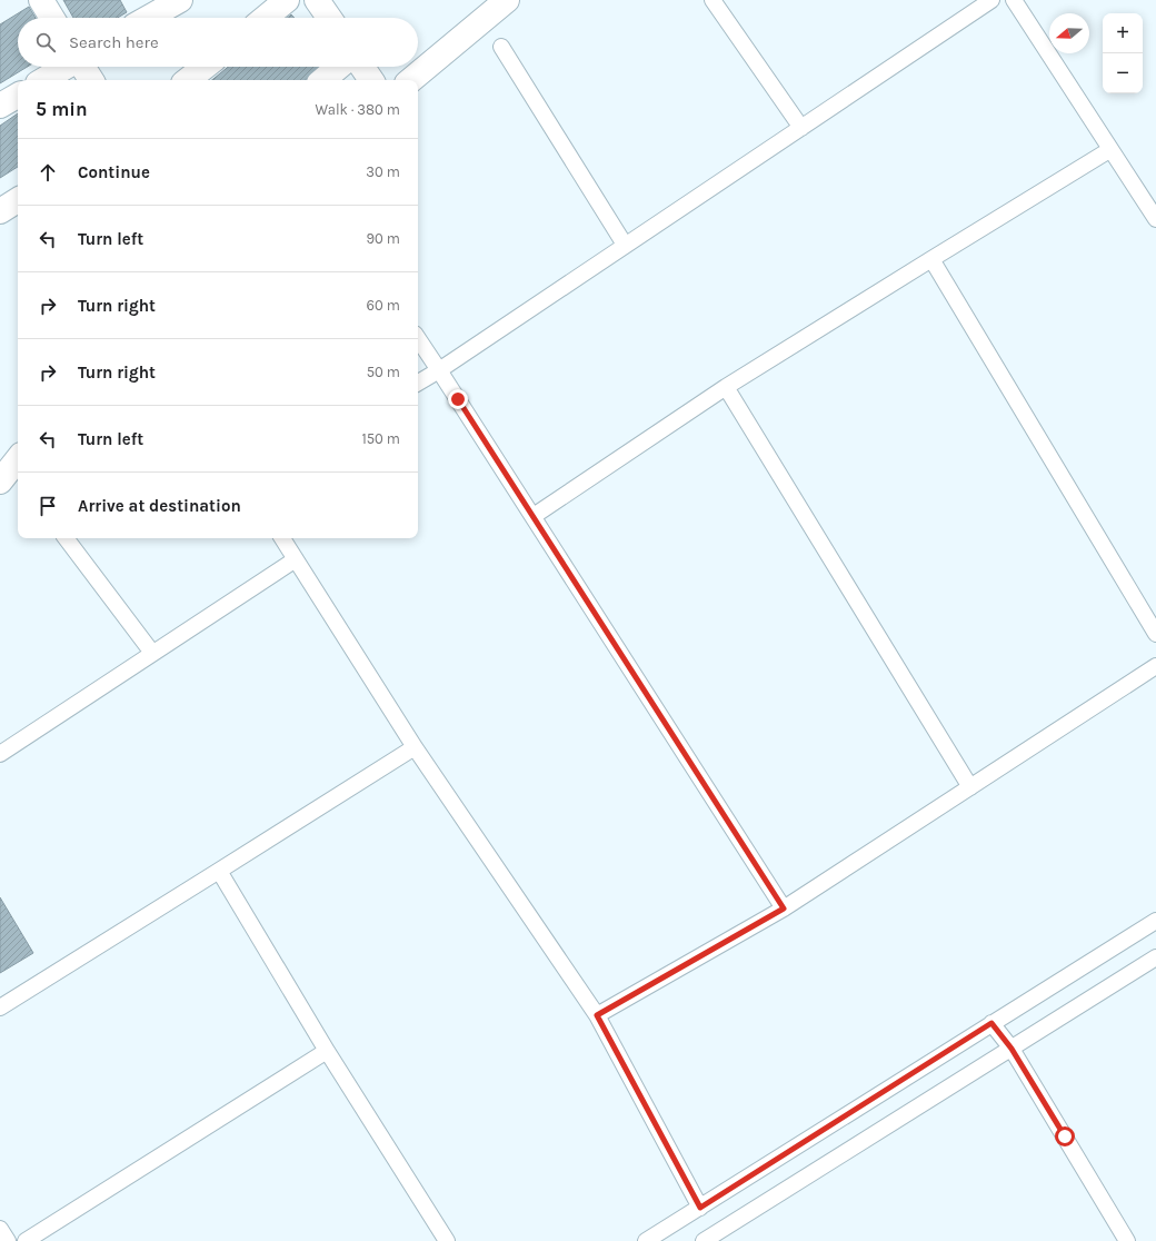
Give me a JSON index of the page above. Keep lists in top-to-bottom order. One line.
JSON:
{"north":"left","page":{"map_buttons":["+","−"],"search":"Search here","heading":["5 min","Walk · 380 m"],"list":[["Continue","30 m"],["Turn left","90 m"],["Turn right","60 m"],["Turn right","50 m"],["Turn left","150 m"],"Arrive at destination"]}}
